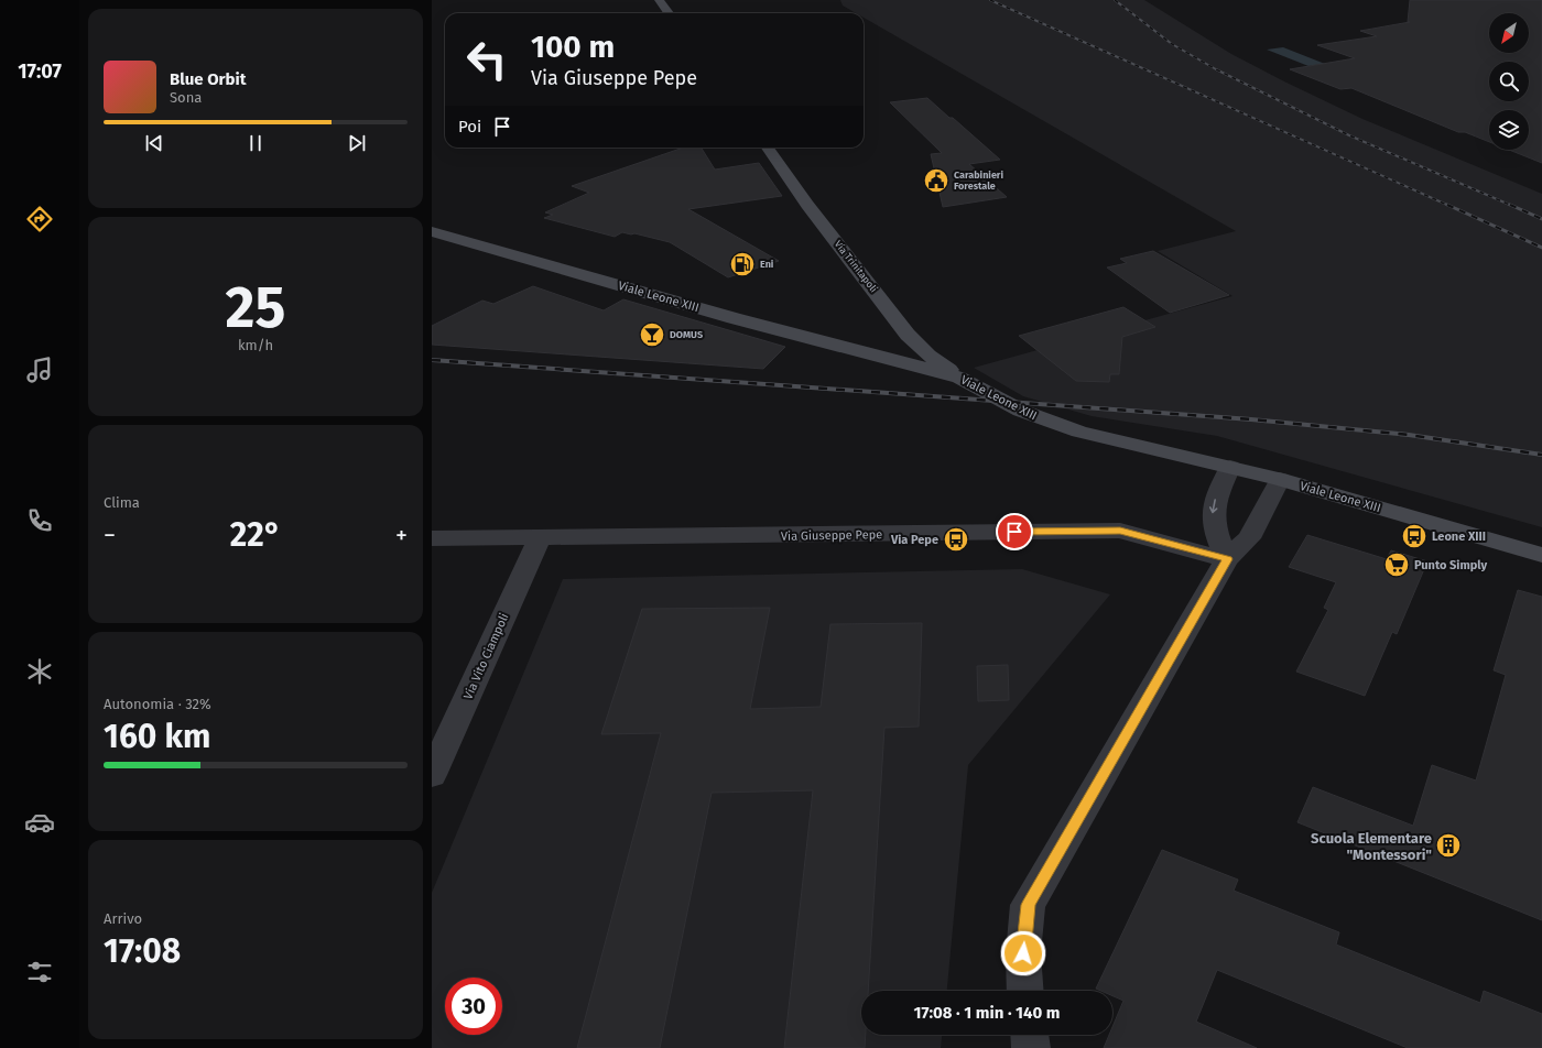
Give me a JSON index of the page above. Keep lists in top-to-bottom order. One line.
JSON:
{"streets":{"main road":["Via Trinitapoli","Viale Leone XIII"],"street":["Via Giuseppe Pepe","Via Vito Ciampoli"]},"crossings":[["Via Trinitapoli","Viale Leone XIII"],["Via Giuseppe Pepe","Via Vito Ciampoli"]],"places":{"public building":["Carabinieri Forestale"],"fuel station":["Eni"],"bar":["DOMUS"],"bus stop":["Leone XIII","Via Pepe"],"supermarket":["Punto Simply"],"building":["Scuola Elementare \"Montessori\""]},"north":"bottom left","page":{"tabs":"17:07","turn":["100 m","Via Giuseppe Pepe"],"song":["Blue Orbit","Sona"],"then":"Poi","tile":[["25","km/h"],"Clima",["Autonomia · 32%","160 km"],["Arrivo","17:08"]],"heat":["−","22°","+"],"limit":"30","trip":"17:08 · 1 min · 140 m"}}
